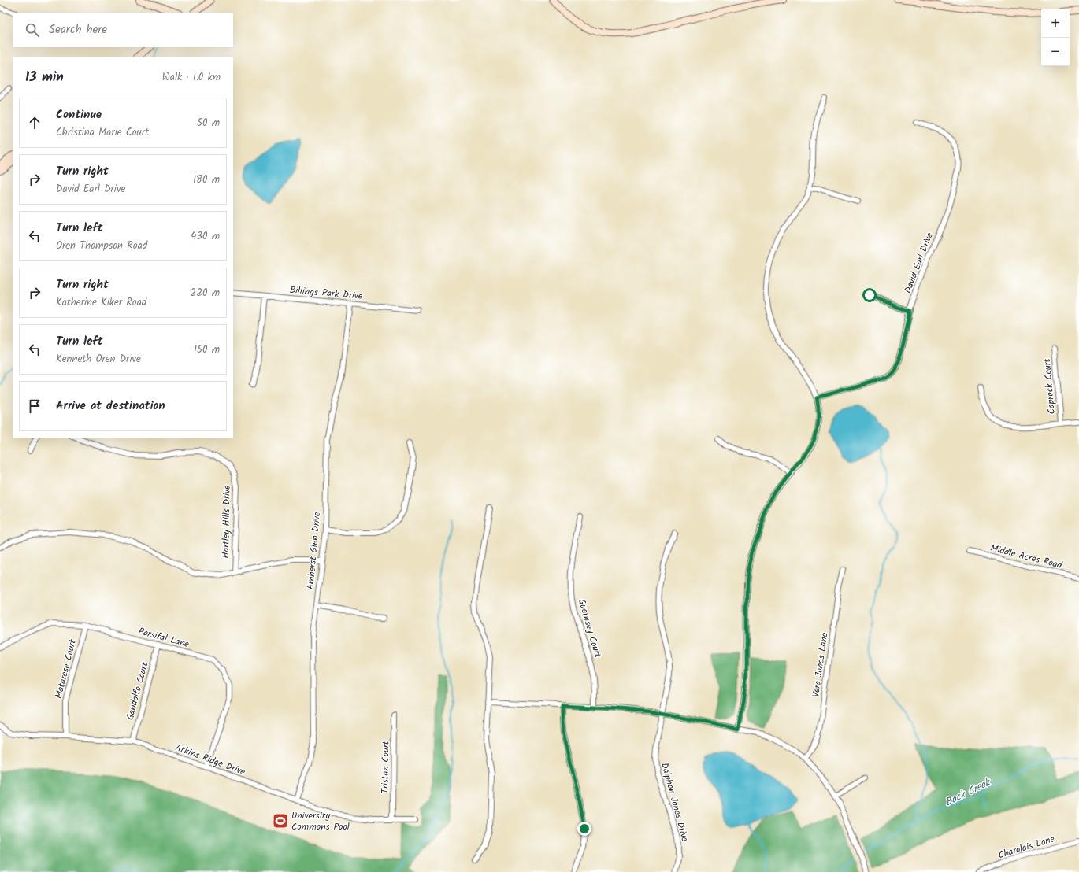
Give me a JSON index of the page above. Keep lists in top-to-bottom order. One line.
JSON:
{"streets":{"street":["David Earl Drive","Billings Park Drive","Caprock Court","Hartley Hills Drive","Amherst Glen Drive","Middle Acres Road","Guernsey Court","Parsifal Lane","Vera Jones Lane","Matarese Court","Gandolfo Court","Atkins Ridge Drive","Tristan Court","Dalphon Jones Drive","Charolais Lane"]},"crossings":[["Billings Park Drive","Amherst Glen Drive"],["Amherst Glen Drive","Atkins Ridge Drive"],["Parsifal Lane","Matarese Court"],["Parsifal Lane","Gandolfo Court"],["Parsifal Lane","Atkins Ridge Drive"],["Matarese Court","Atkins Ridge Drive"],["Gandolfo Court","Atkins Ridge Drive"],["Atkins Ridge Drive","Tristan Court"]],"water":["Back Creek"],"places":{"sports":["University Commons Pool"]},"page":{"map_buttons":["+","−"],"search":"Search here","heading":["13 min","Walk · 1.0 km"],"list":[["Continue","Christina Marie Court","50 m"],["Turn right","David Earl Drive","180 m"],["Turn left","Oren Thompson Road","430 m"],["Turn right","Katherine Kiker Road","220 m"],["Turn left","Kenneth Oren Drive","150 m"],"Arrive at destination"]}}
